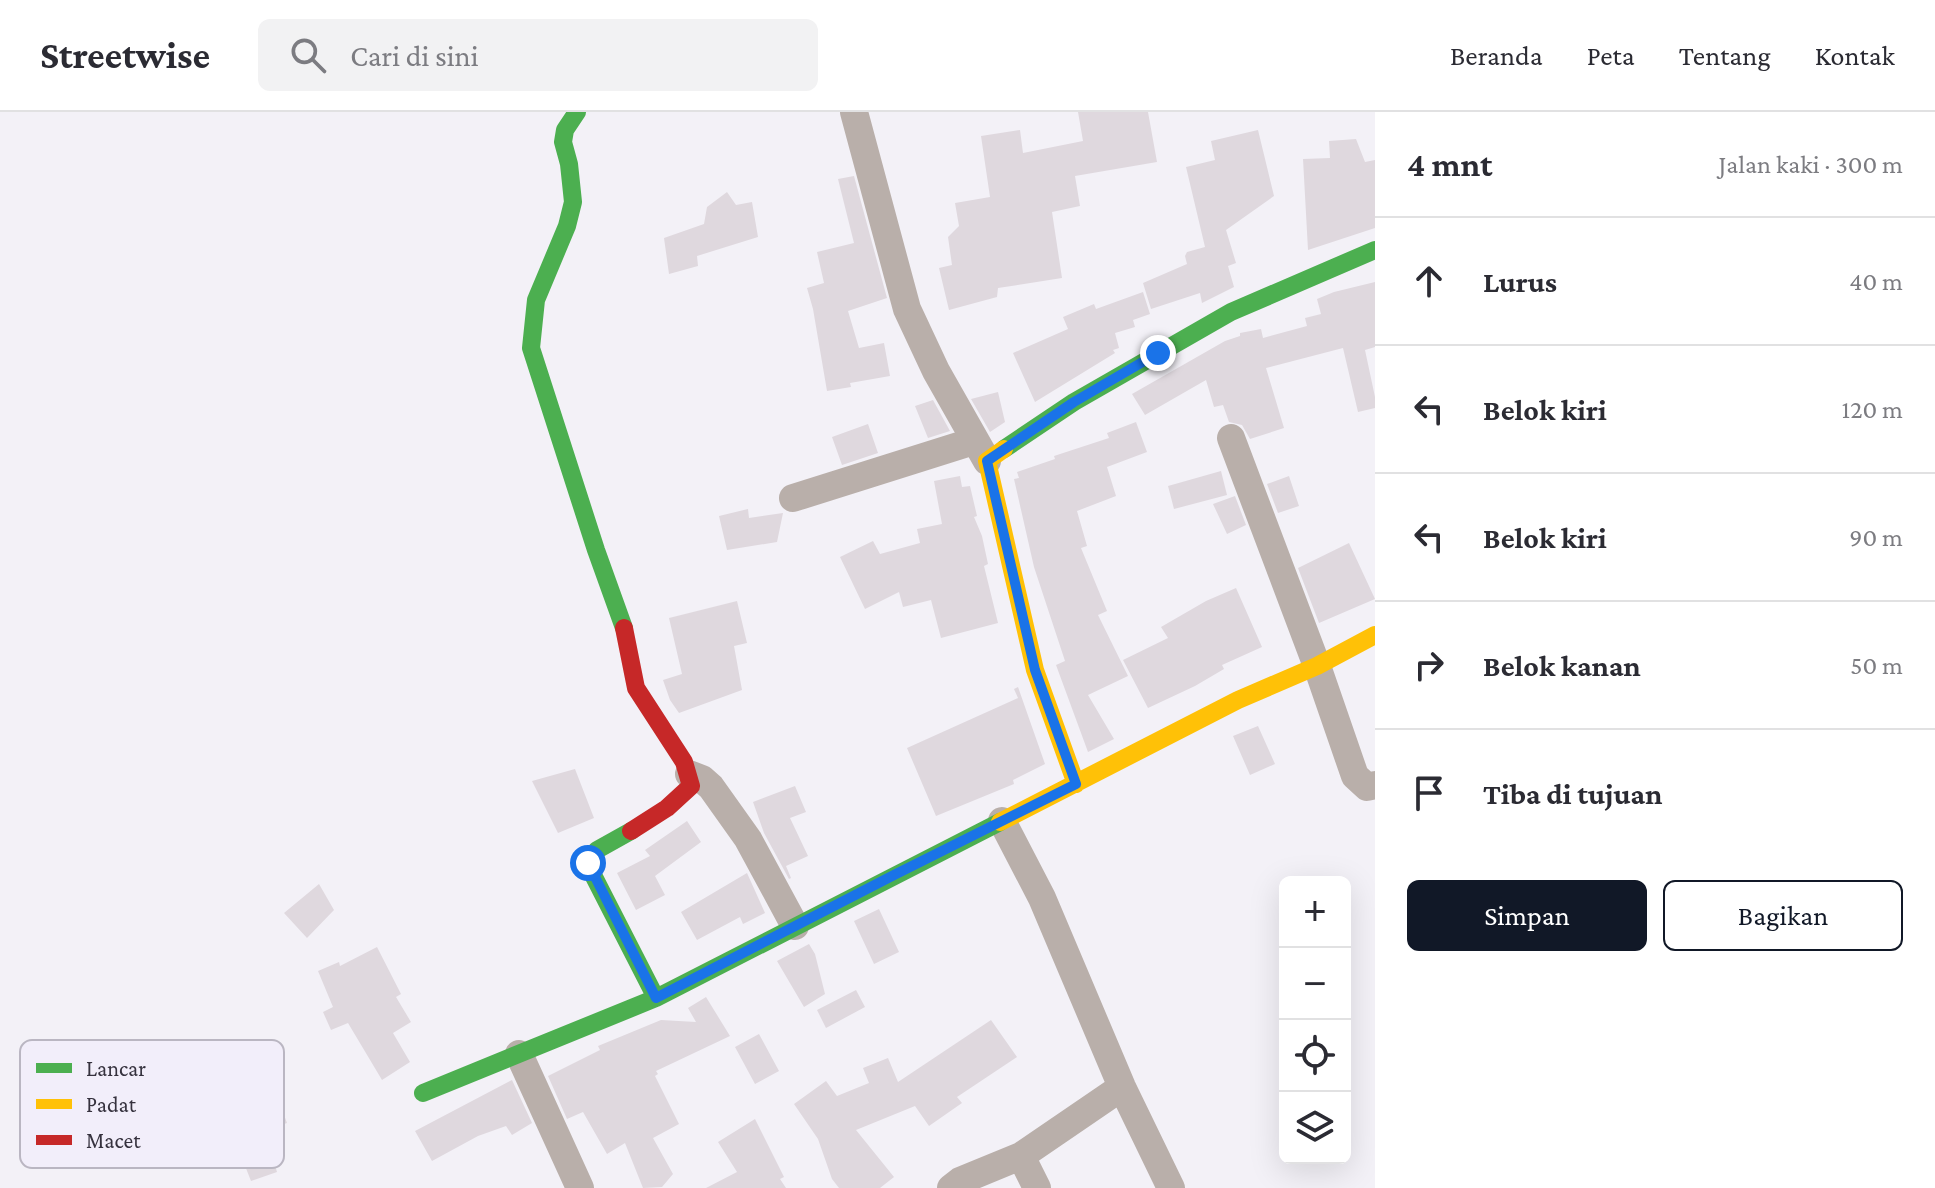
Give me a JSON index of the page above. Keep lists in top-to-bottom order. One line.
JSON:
{"legend":["Lancar","Padat","Macet"],"page":{"header":"Streetwise","search":"Cari di sini","nav":["Beranda","Peta","Tentang","Kontak"],"heading":["4 mnt","Jalan kaki · 300 m"],"list":[["Lurus","40 m"],["Belok kiri","120 m"],["Belok kiri","90 m"],["Belok kanan","50 m"],"Tiba di tujuan"],"buttons":["Simpan","Bagikan"],"map_buttons":["+","−"]}}
